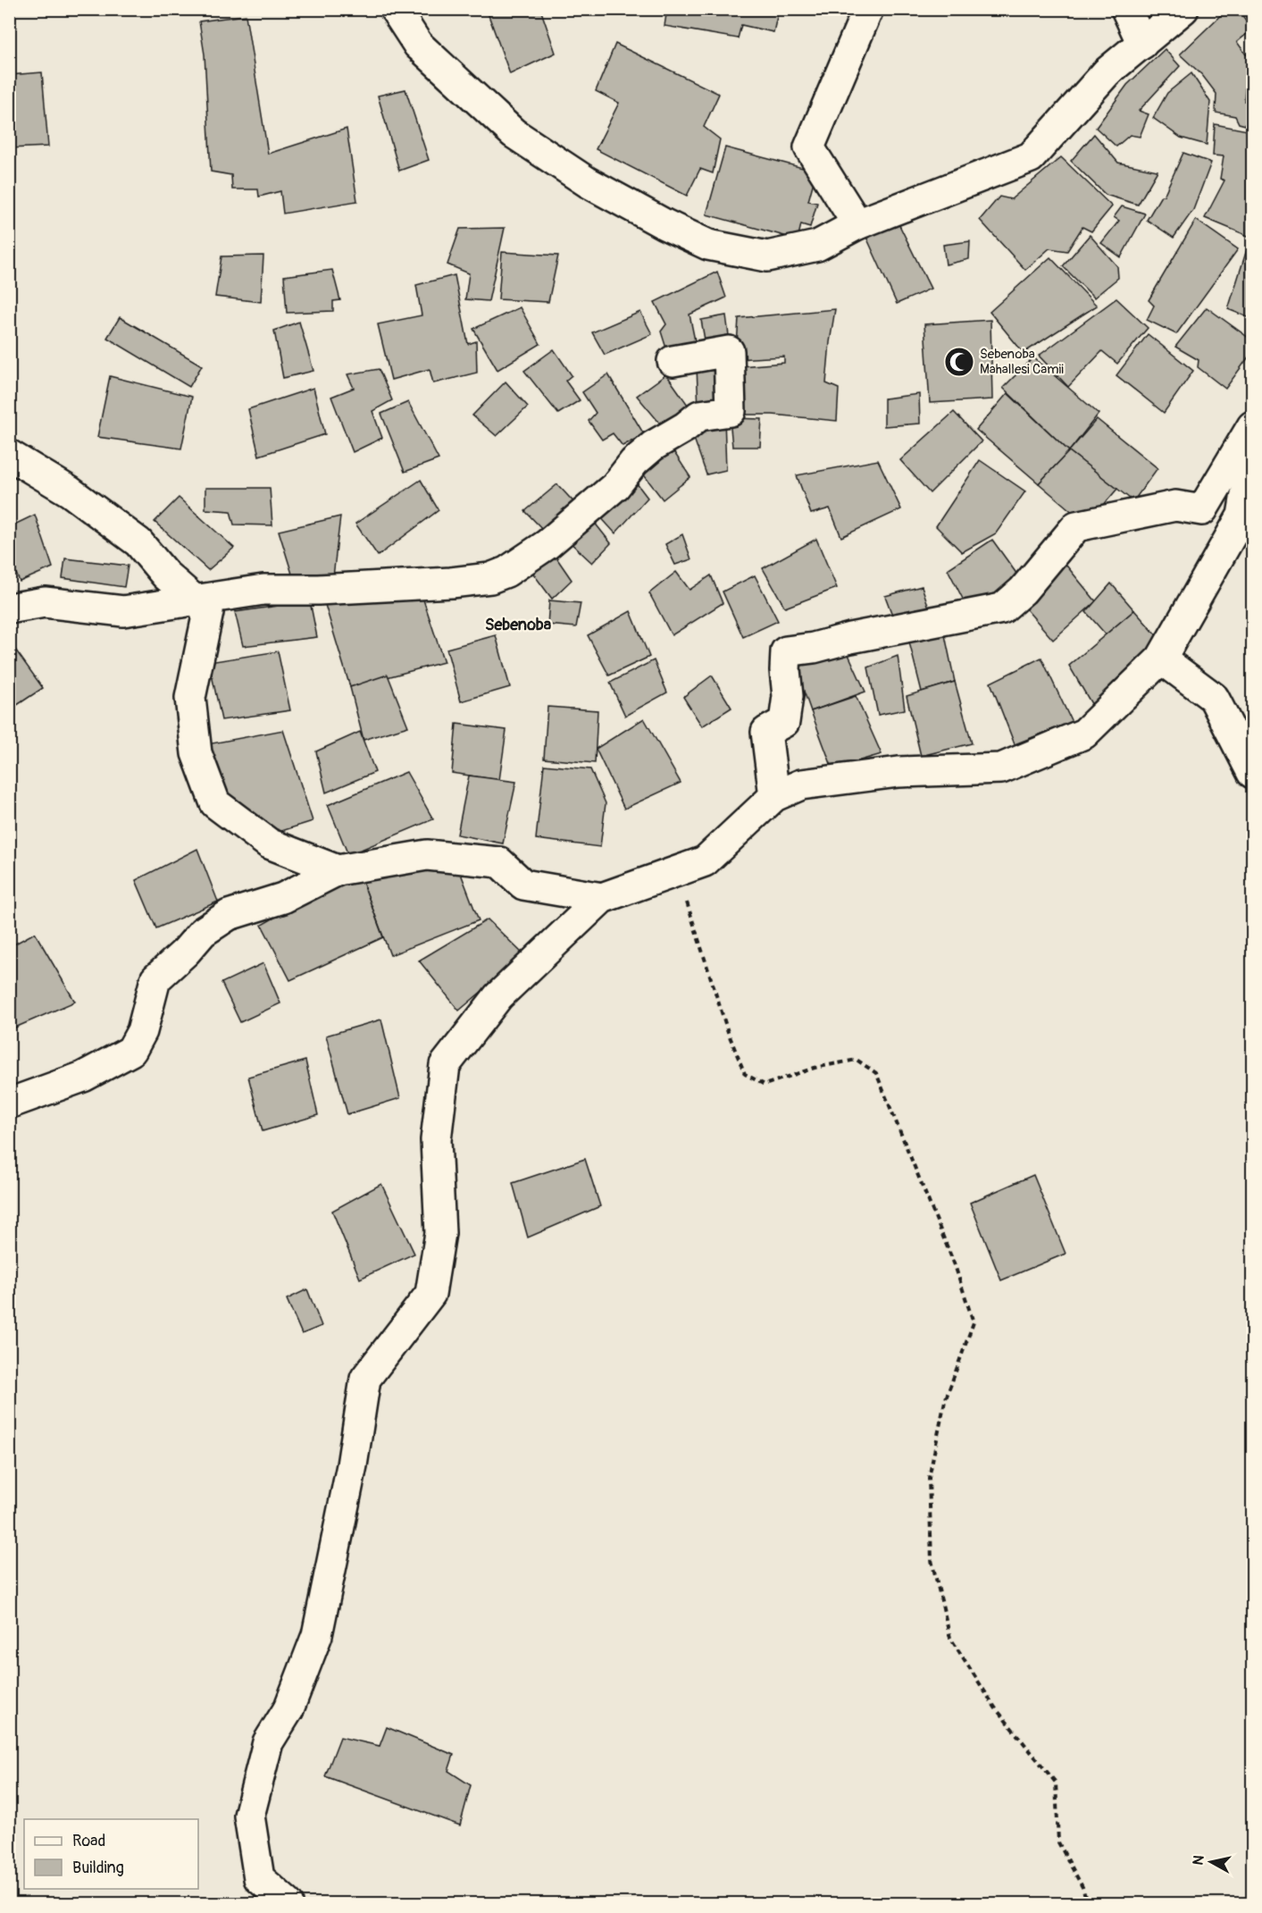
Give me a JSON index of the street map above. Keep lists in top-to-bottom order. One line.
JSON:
{"districts":["Sebenoba"],"places":{"mosque":["Sebenoba Mahallesi Camii"]},"legend":["Road","Building"],"north":"left"}
